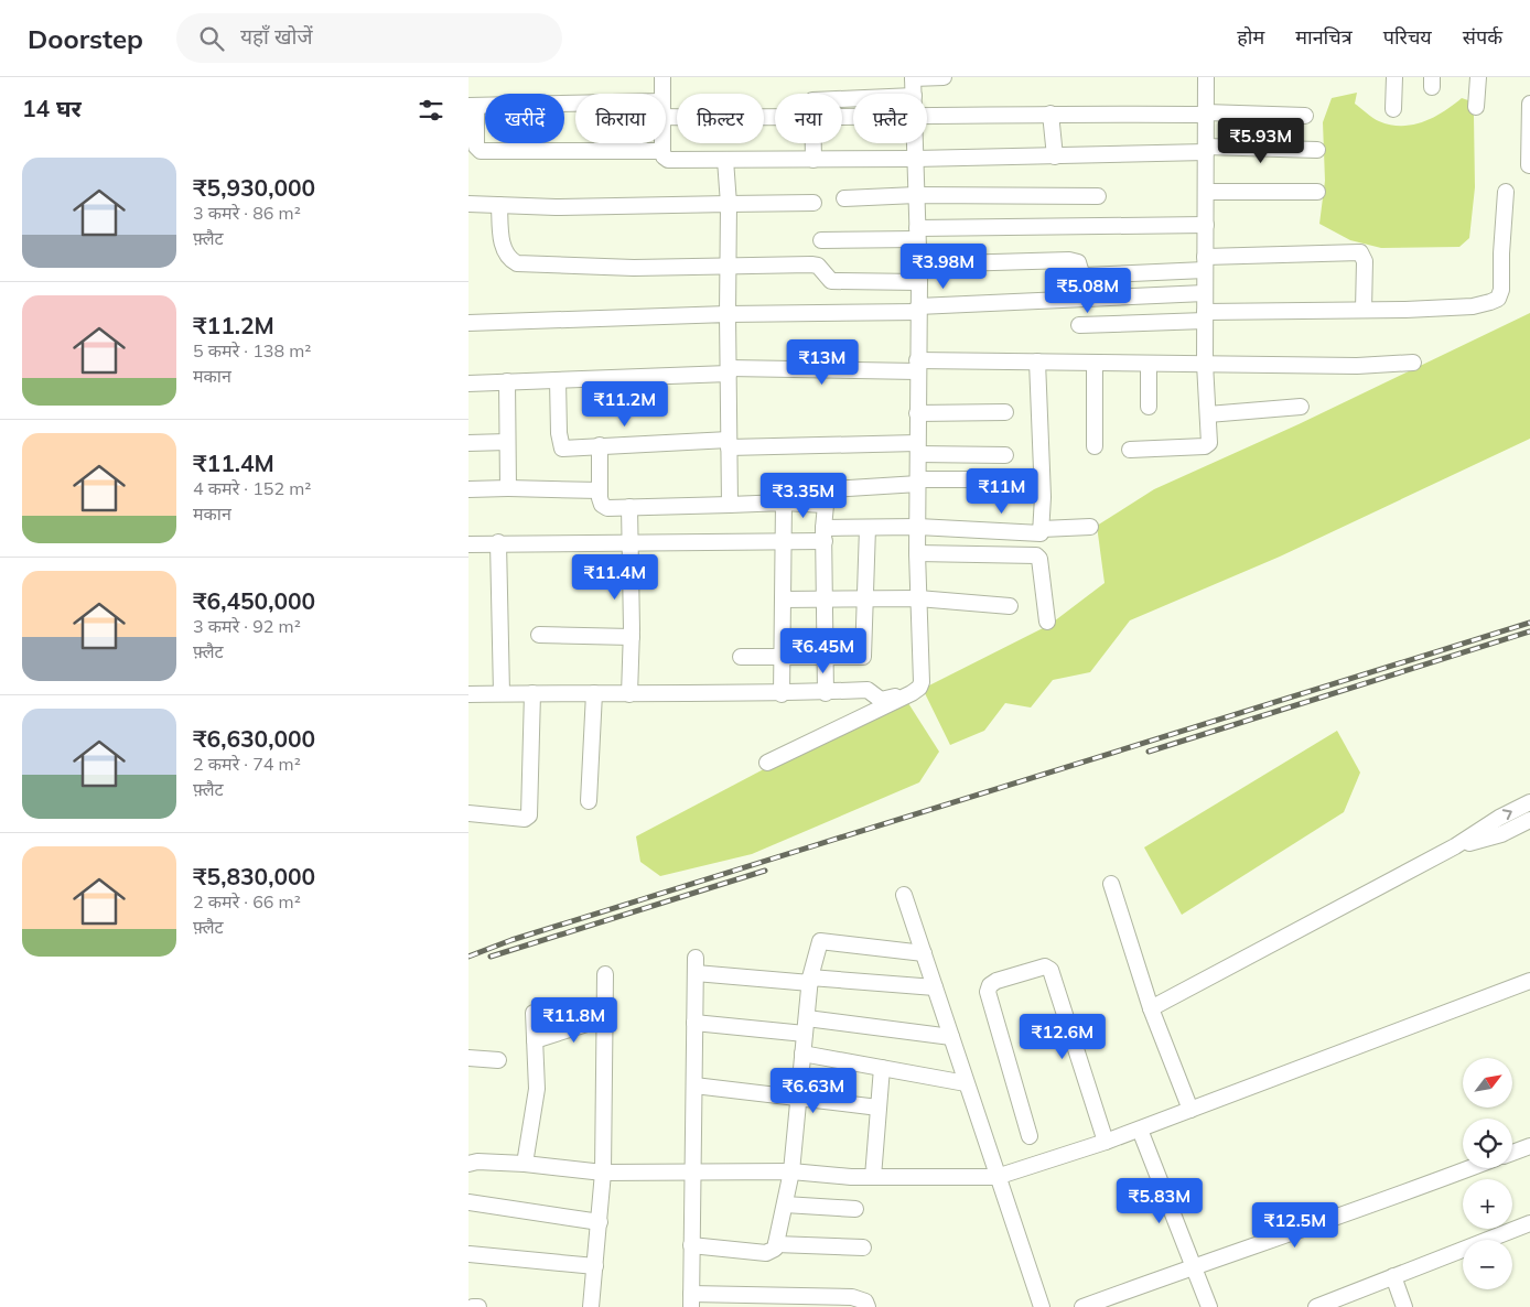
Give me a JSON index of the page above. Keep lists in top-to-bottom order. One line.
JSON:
{"north":"top right","page":{"header":"Doorstep","search":"यहाँ खोजें","nav":["होम","मानचित्र","परिचय","संपर्क"],"heading":"14 घर","chip":["खरीदें","किराया","फ़िल्टर","नया","फ़्लैट"],"price":["₹5.93M","₹3.98M","₹5.08M","₹13M","₹11.2M","₹11M","₹3.35M","₹11.4M","₹6.45M","₹11.8M","₹12.6M","₹6.63M","₹5.83M","₹12.5M"],"list":[{"name":"₹5,930,000","note":"3 कमरे · 86 m² · फ़्लैट"},{"name":"₹11.2M","note":"5 कमरे · 138 m² · मकान"},{"name":"₹11.4M","note":"4 कमरे · 152 m² · मकान"},{"name":"₹6,450,000","note":"3 कमरे · 92 m² · फ़्लैट"},{"name":"₹6,630,000","note":"2 कमरे · 74 m² · फ़्लैट"},{"name":"₹5,830,000","note":"2 कमरे · 66 m² · फ़्लैट"}],"map_buttons":["+","−"]}}
